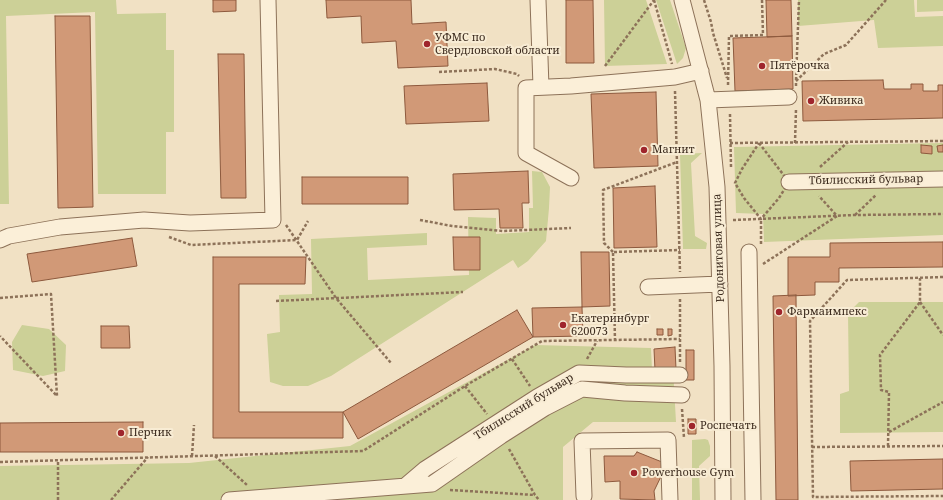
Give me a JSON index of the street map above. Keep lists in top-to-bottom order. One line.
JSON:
{"streets":{"street":["Тбилисский бульвар","Родонитовая улица"]},"places":["УФМС по Свердловской области","Пятёрочка","Живика","Магнит","Фармаимпекс","Екатеринбург 620073","Роспечать","Перчик","Powerhouse Gym"]}
